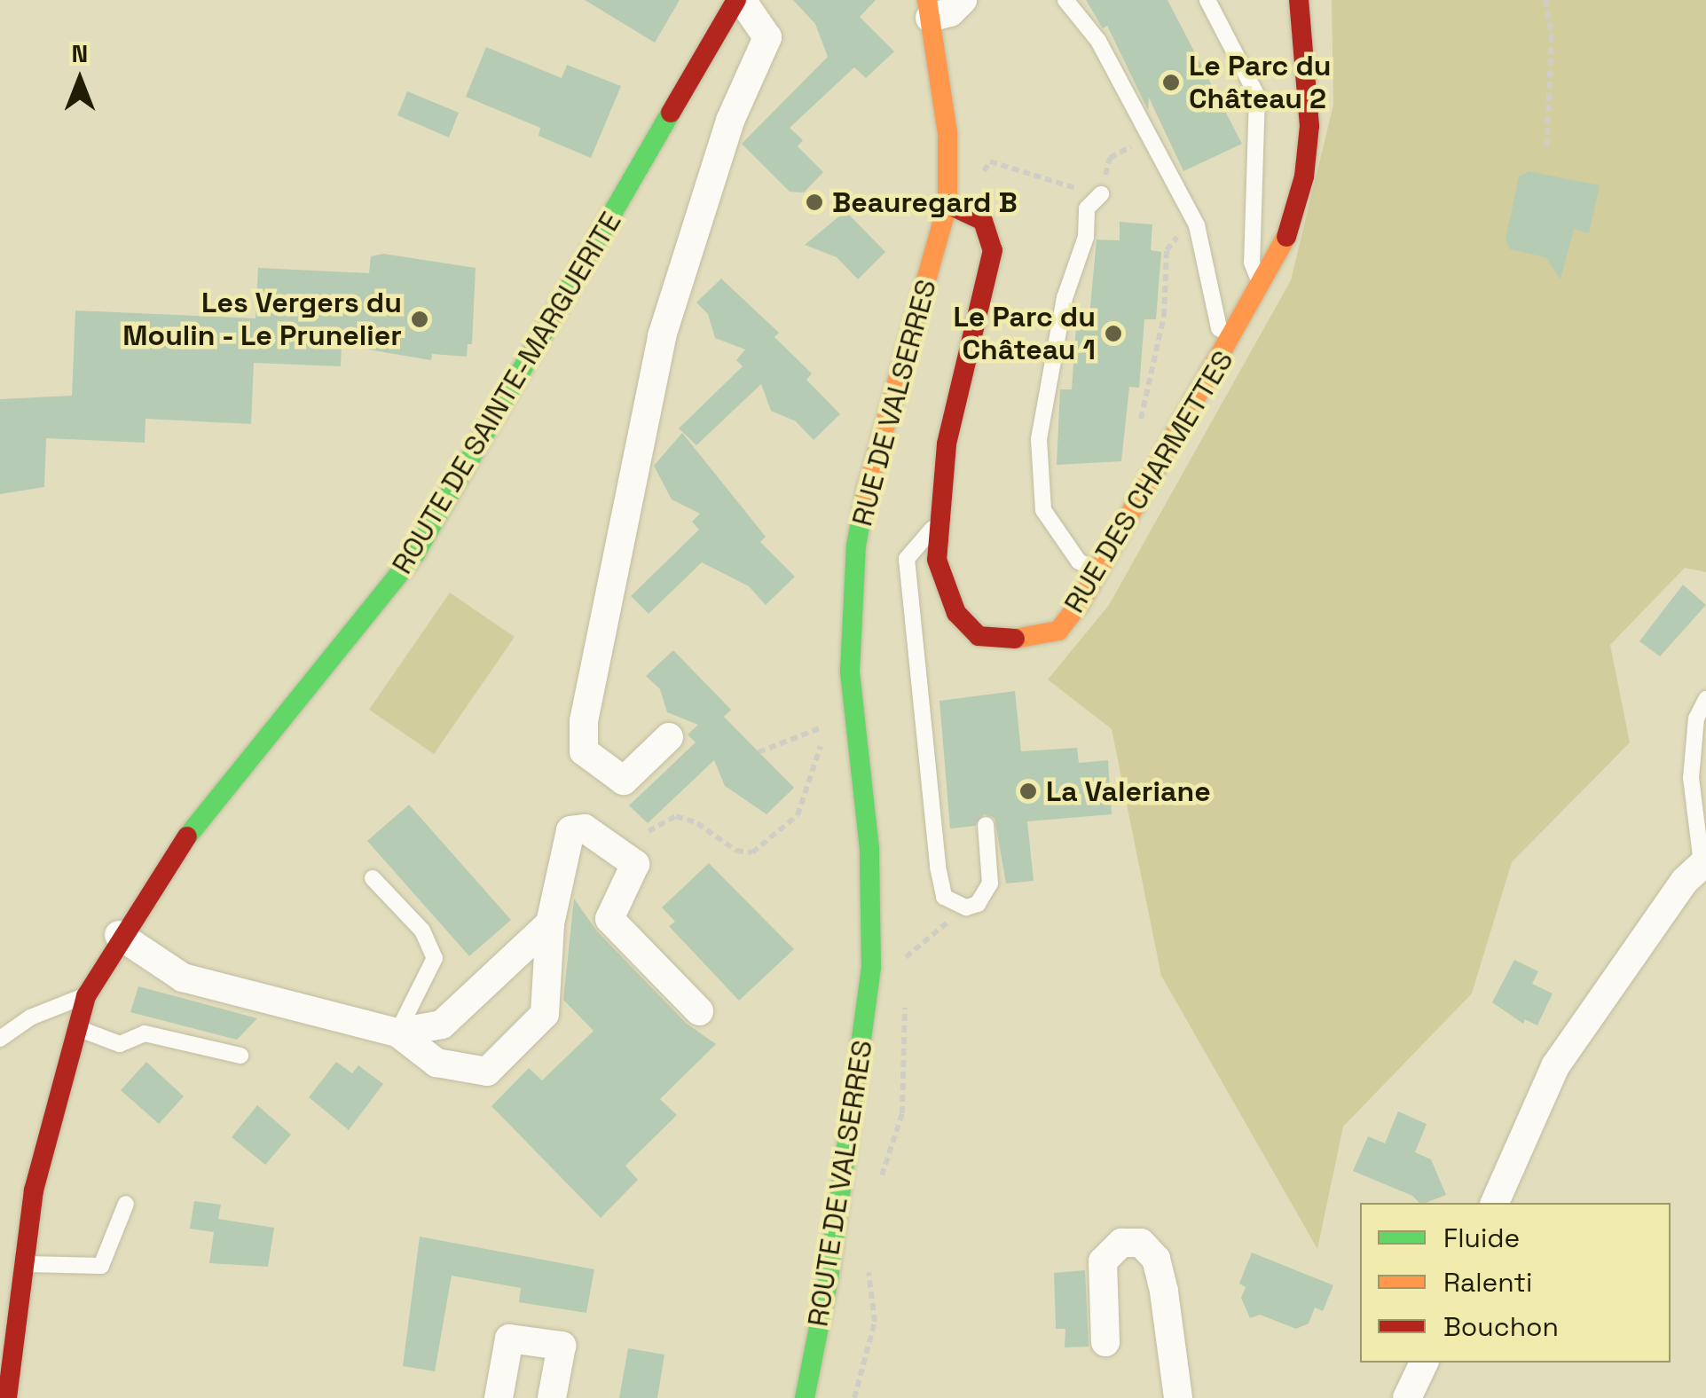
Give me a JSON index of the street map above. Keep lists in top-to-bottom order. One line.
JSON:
{"streets":{"street":["ROUTE DE SAINTE-MARGUERITE","RUE DE VALSERRES","RUE DES CHARMETTES","ROUTE DE VALSERRES"]},"crossings":[["RUE DE VALSERRES","RUE DES CHARMETTES"],["RUE DE VALSERRES","ROUTE DE VALSERRES"]],"places":["Le Parc du Château 2","Beauregard B","Les Vergers du Moulin - Le Prunelier","Le Parc du Château 1","La Valeriane"],"legend":["Fluide","Ralenti","Bouchon"],"north":"top"}
